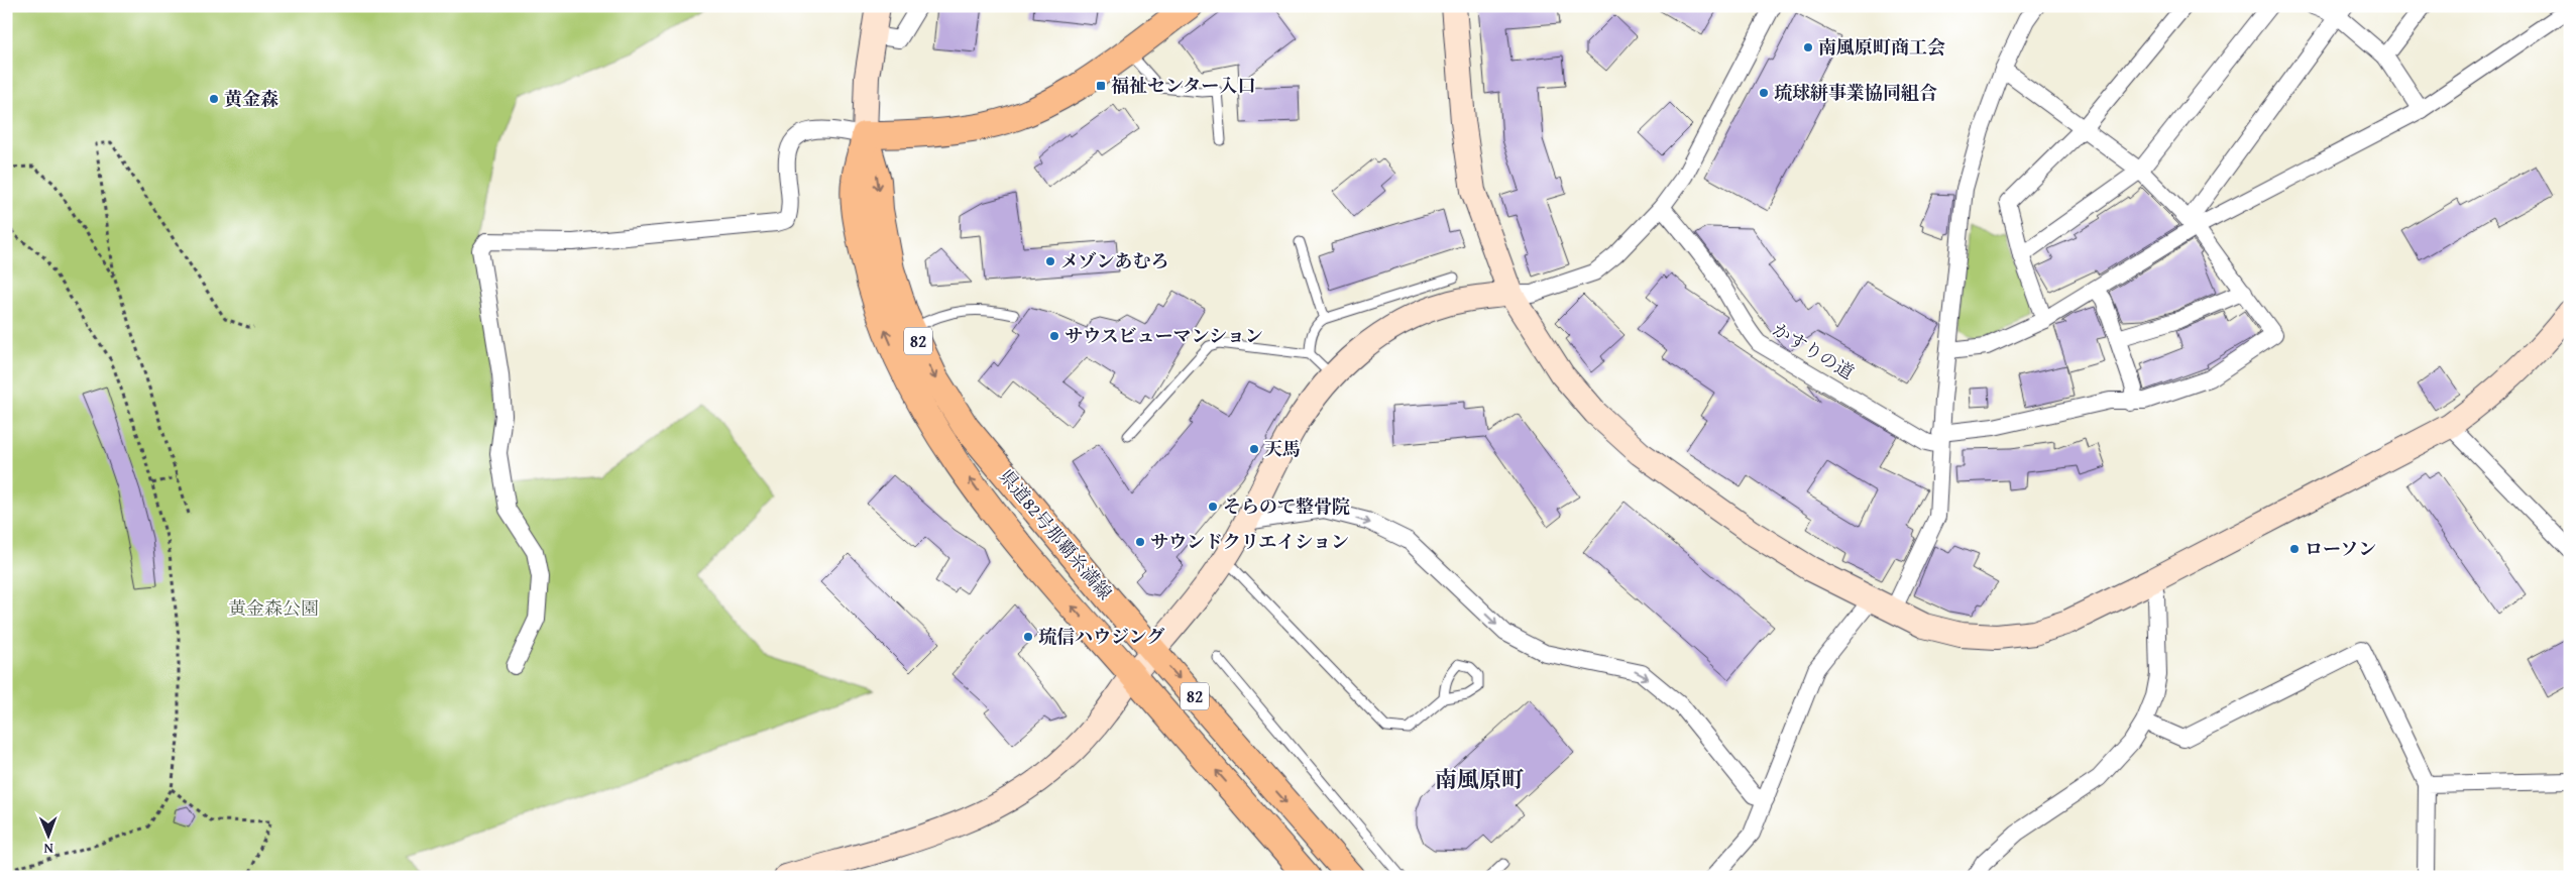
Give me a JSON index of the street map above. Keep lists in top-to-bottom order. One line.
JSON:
{"streets":{"main road":["82","県道82号那覇糸満線"],"street":["かすりの道"]},"districts":["南風原町"],"parks":["黄金森公園"],"places":{"other":["南風原町商工会","琉球絣事業協同組合","黄金森","メゾンあむろ","サウスビューマンション","天馬","そらのて整骨院","サウンドクリエイション","ローソン","琉信ハウジング"],"transit":["福祉センター入口"]},"north":"bottom"}
